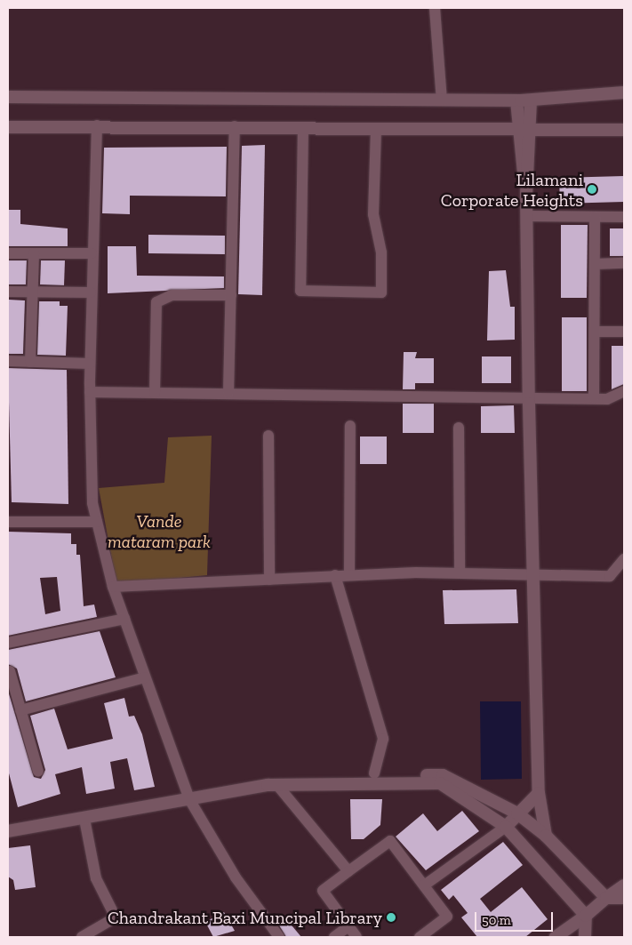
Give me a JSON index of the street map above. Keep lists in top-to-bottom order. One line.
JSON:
{"parks":["Vande mataram park"],"places":["Lilamani Corporate Heights","Chandrakant Baxi Muncipal Library"],"scale_bar":"50 m"}
